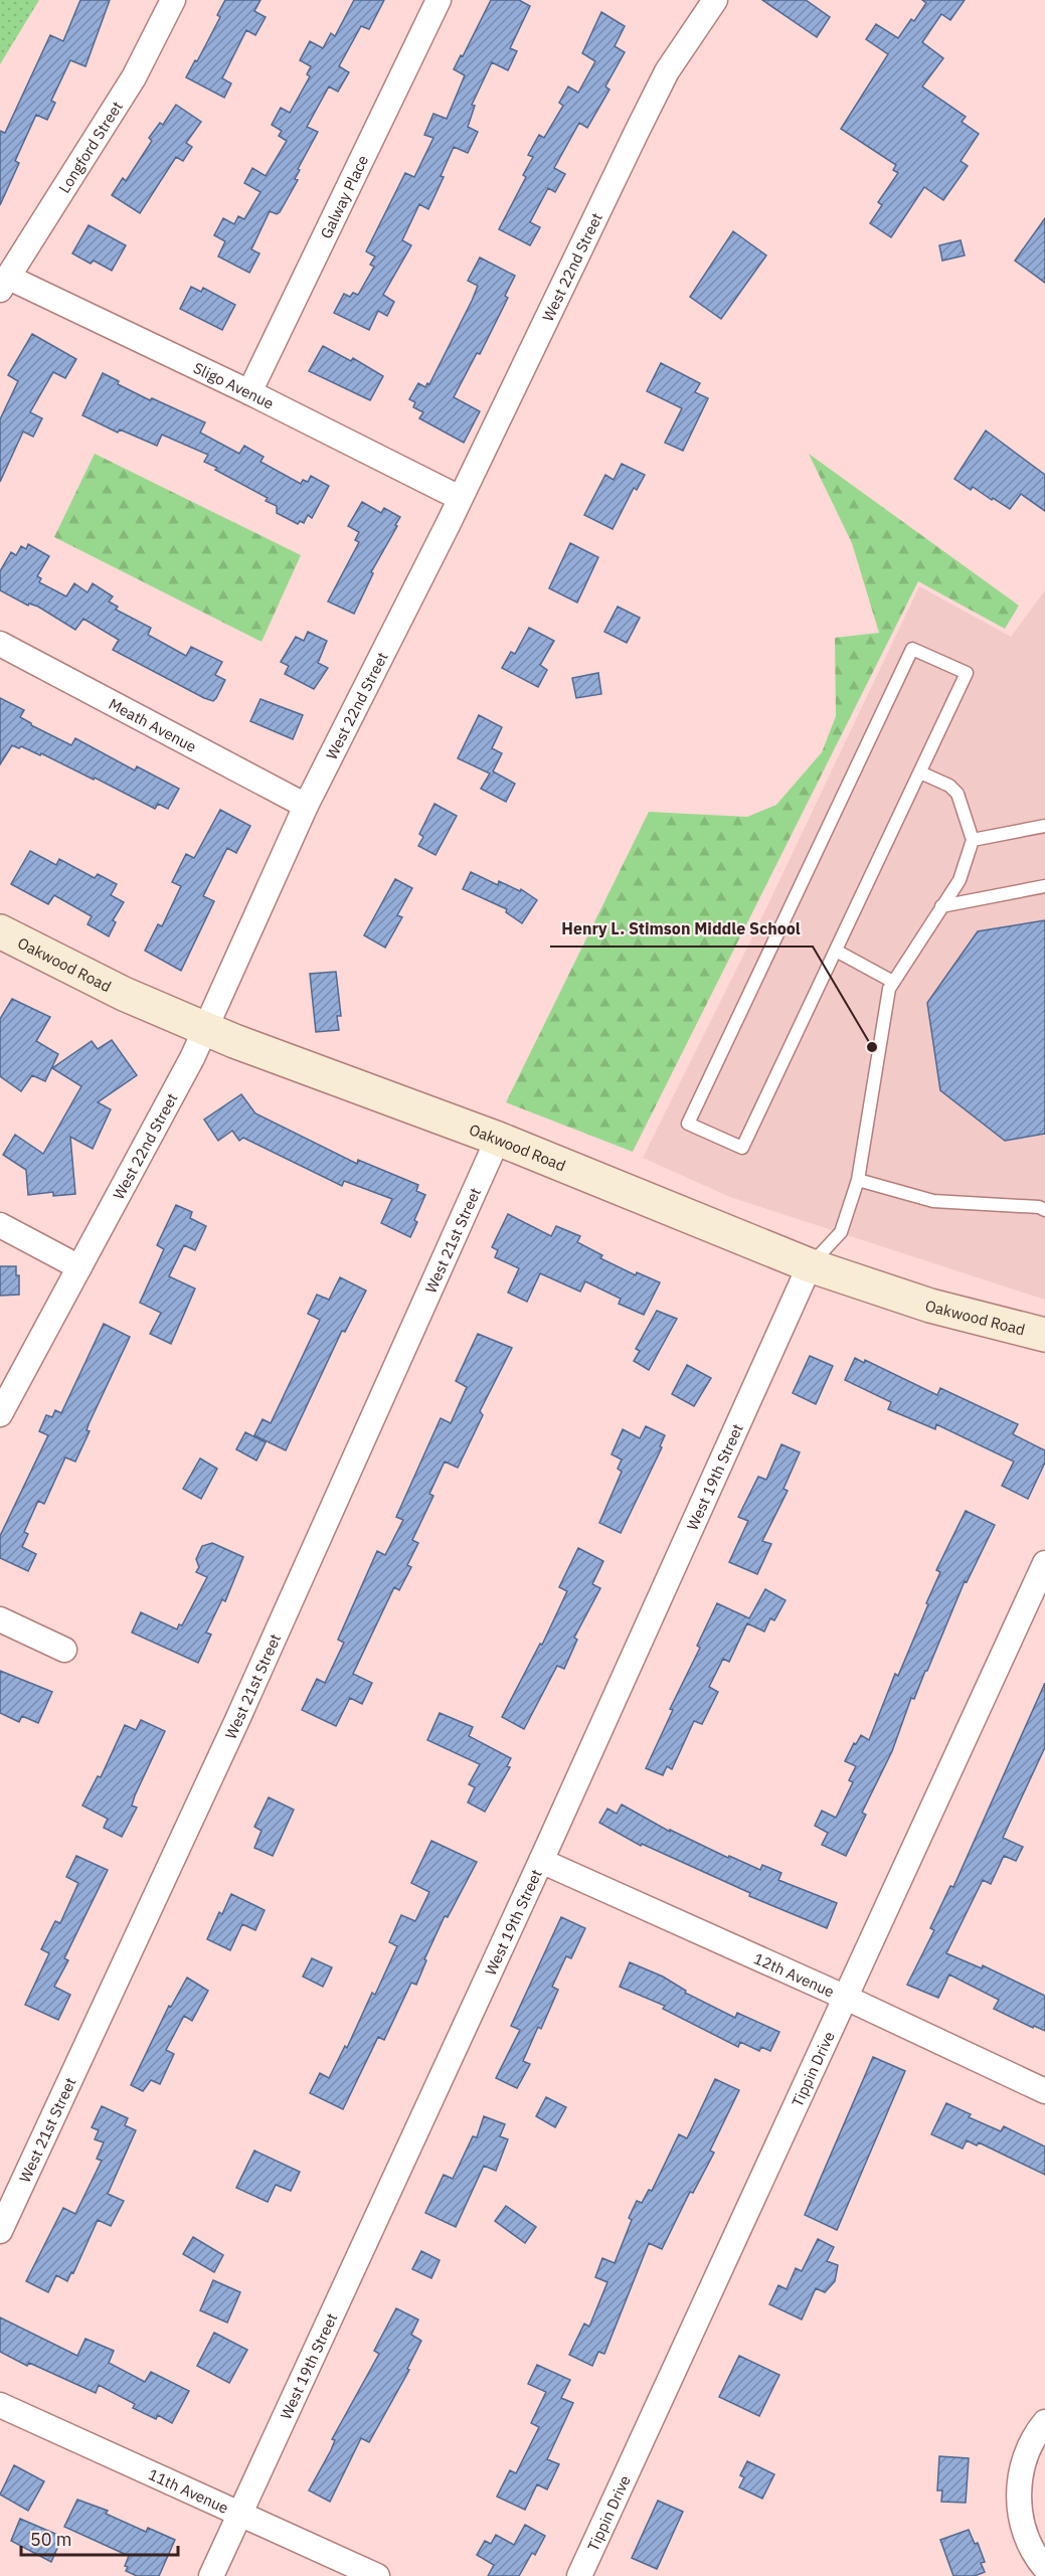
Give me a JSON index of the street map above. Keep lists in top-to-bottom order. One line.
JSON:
{"streets":{"main road":["Oakwood Road"],"street":["Longford Street","Galway Place","West 22nd Street","Sligo Avenue","Meath Avenue","West 21st Street","West 19th Street","12th Avenue","Tippin Drive","11th Avenue"]},"crossings":[["Longford Street","Sligo Avenue"],["Galway Place","Sligo Avenue"],["West 22nd Street","Sligo Avenue"],["West 22nd Street","Meath Avenue"],["West 22nd Street","Oakwood Road"],["Oakwood Road","West 21st Street"],["Oakwood Road","West 19th Street"],["West 19th Street","12th Avenue"],["West 19th Street","11th Avenue"],["12th Avenue","Tippin Drive"]],"places":["Henry L. Stimson Middle School"],"scale_bar":"50 m"}
